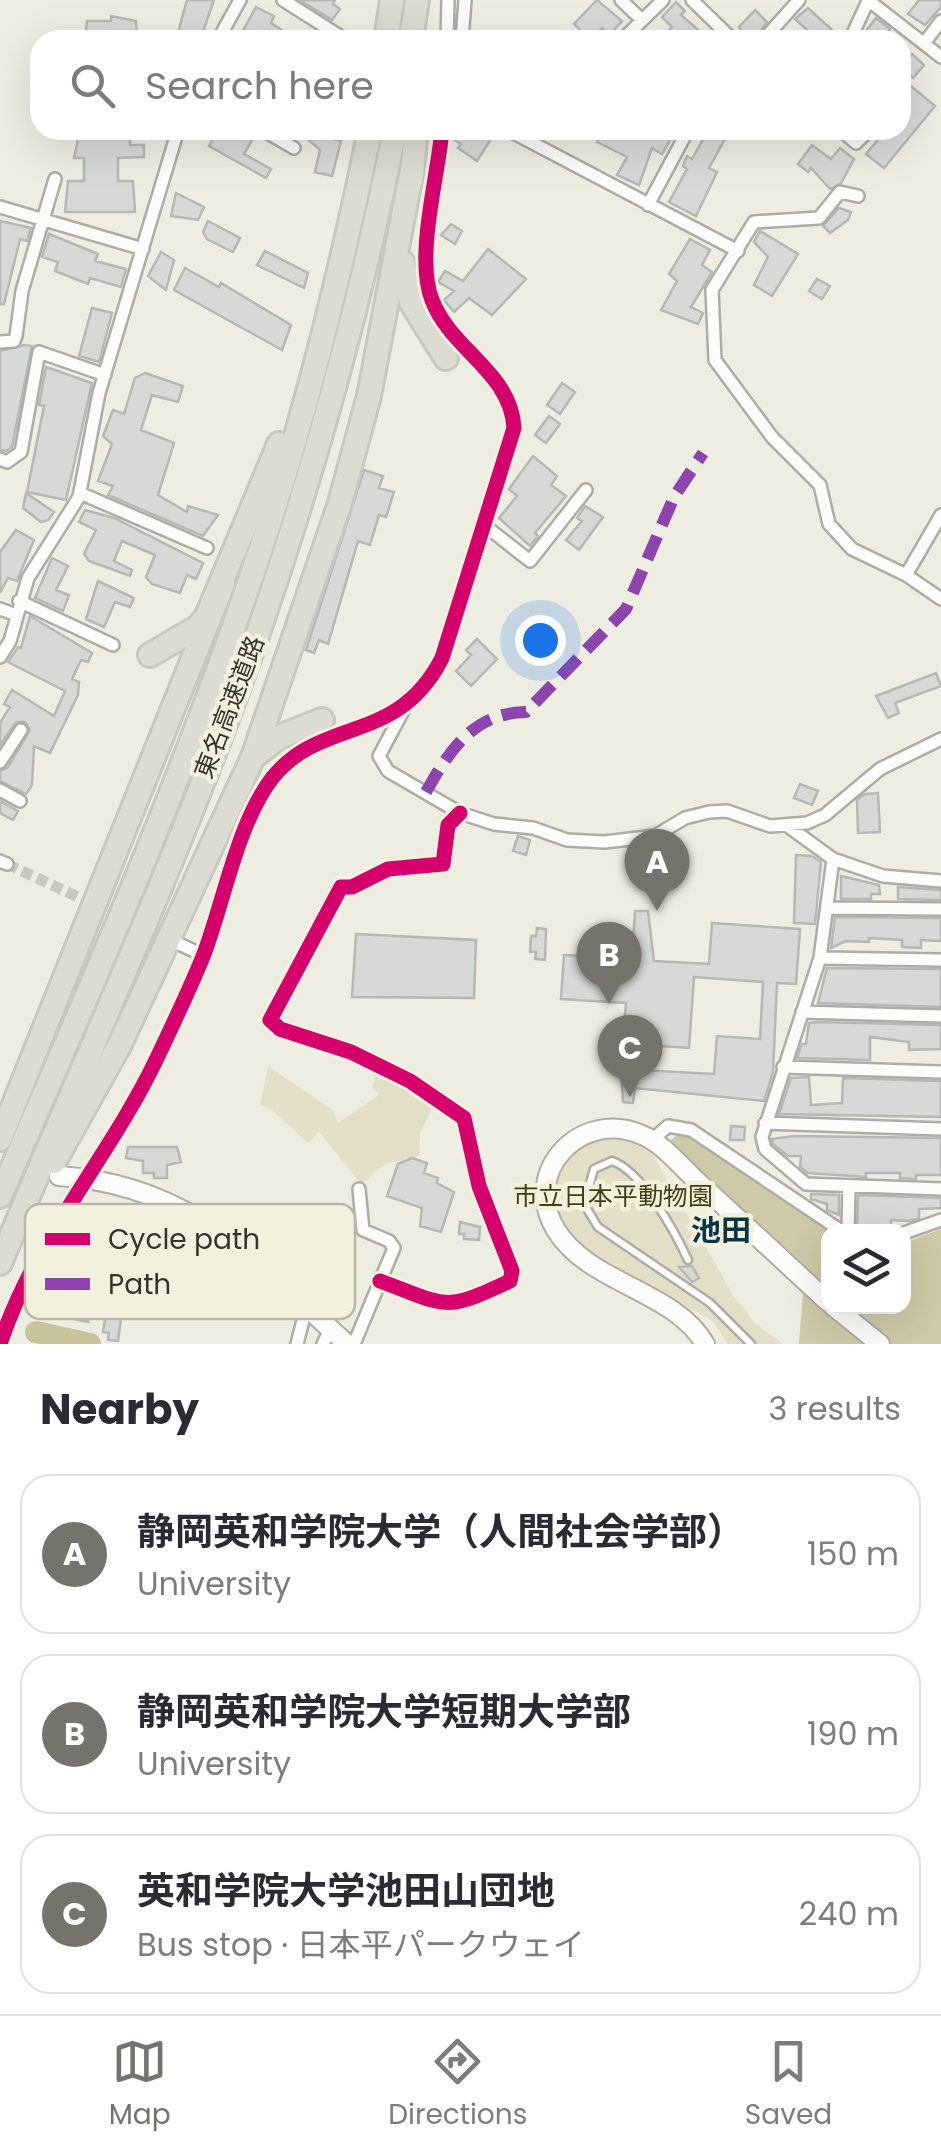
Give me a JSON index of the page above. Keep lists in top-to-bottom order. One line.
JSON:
{"streets":{"highway":["東名高速道路"]},"districts":["池田"],"parks":["市立日本平動物園"],"legend":["Cycle path","Path"],"page":{"search":"Search here","pins":["A","B","C"],"heading":["Nearby","3 results"],"list":[{"mark":"A","name":"静岡英和学院大学（人間社会学部）","note":"University","value":"150 m"},{"mark":"B","name":"静岡英和学院大学短期大学部","note":"University","value":"190 m"},{"mark":"C","name":"英和学院大学池田山団地","note":"Bus stop · 日本平パークウェイ","value":"240 m"}],"nav":["Map","Directions","Saved"]}}
